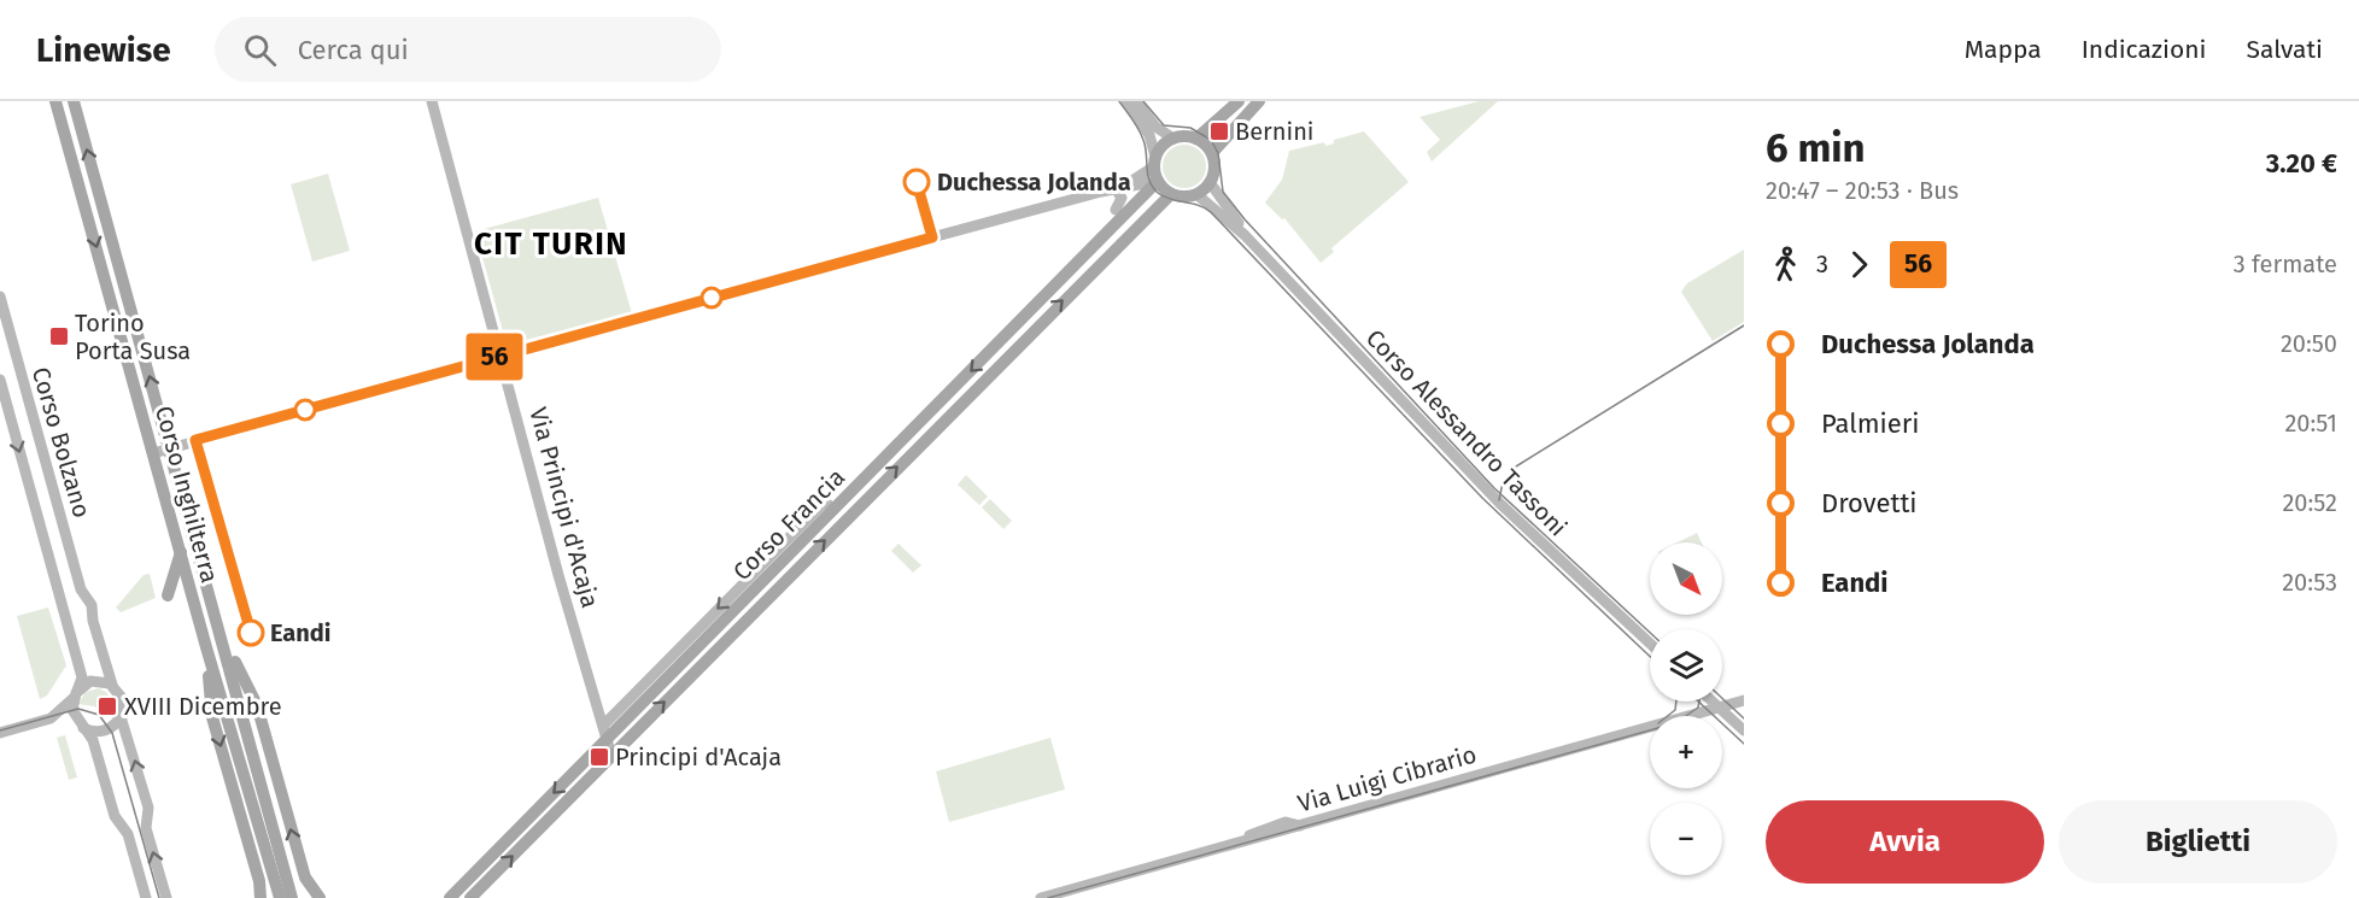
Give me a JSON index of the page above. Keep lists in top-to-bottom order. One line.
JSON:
{"streets":{"main road":["Corso Inghilterra","Corso Francia"],"street":["Corso Alessandro Tassoni","Corso Bolzano","Via Principi d'Acaja","Via Luigi Cibrario"]},"crossings":[["Via Principi d'Acaja","Corso Francia"]],"districts":["CIT TURIN"],"places":{"transit":["Bernini","Torino Porta Susa","XVIII Dicembre","Principi d'Acaja"],"other":["Duchessa Jolanda","Eandi"]},"lines":["bus line 56"],"north":"bottom right","page":{"header":"Linewise","search":"Cerca qui","nav":["Mappa","Indicazioni","Salvati"],"on_map":"56","heading":["6 min","20:47 – 20:53 · Bus","3.20 €"],"legs":["3","56","3 fermate"],"list":[{"name":"Duchessa Jolanda","value":"20:50"},{"name":"Palmieri","value":"20:51"},{"name":"Drovetti","value":"20:52"},{"name":"Eandi","value":"20:53"}],"map_buttons":["+","−"],"buttons":["Avvia","Biglietti"]}}
